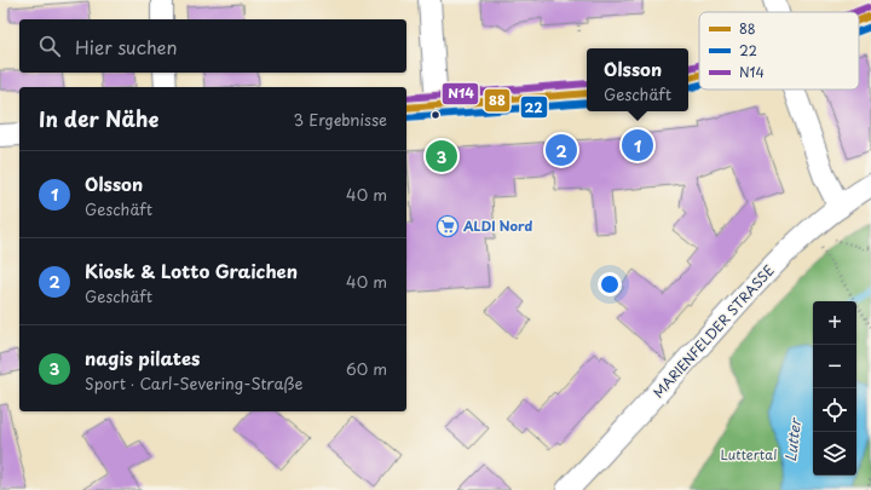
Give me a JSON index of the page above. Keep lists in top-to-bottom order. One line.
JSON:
{"streets":{"street":["MARIENFELDER STRASSE"]},"water":["Lutter"],"parks":["Luttertal"],"places":{"supermarket":["ALDI Nord"]},"lines":["transit line N14","transit line 88","transit line 22"],"legend":["88","22","N14"],"page":{"search":"Hier suchen","popup":["Olsson","Geschäft"],"heading":["In der Nähe","3 Ergebnisse"],"pins":["1","2","3"],"list":[{"mark":"1","name":"Olsson","note":"Geschäft","value":"40 m"},{"mark":"2","name":"Kiosk & Lotto Graichen","note":"Geschäft","value":"40 m"},{"mark":"3","name":"nagis pilates","note":"Sport · Carl-Severing-Straße","value":"60 m"}],"map_buttons":["+","−"]}}
